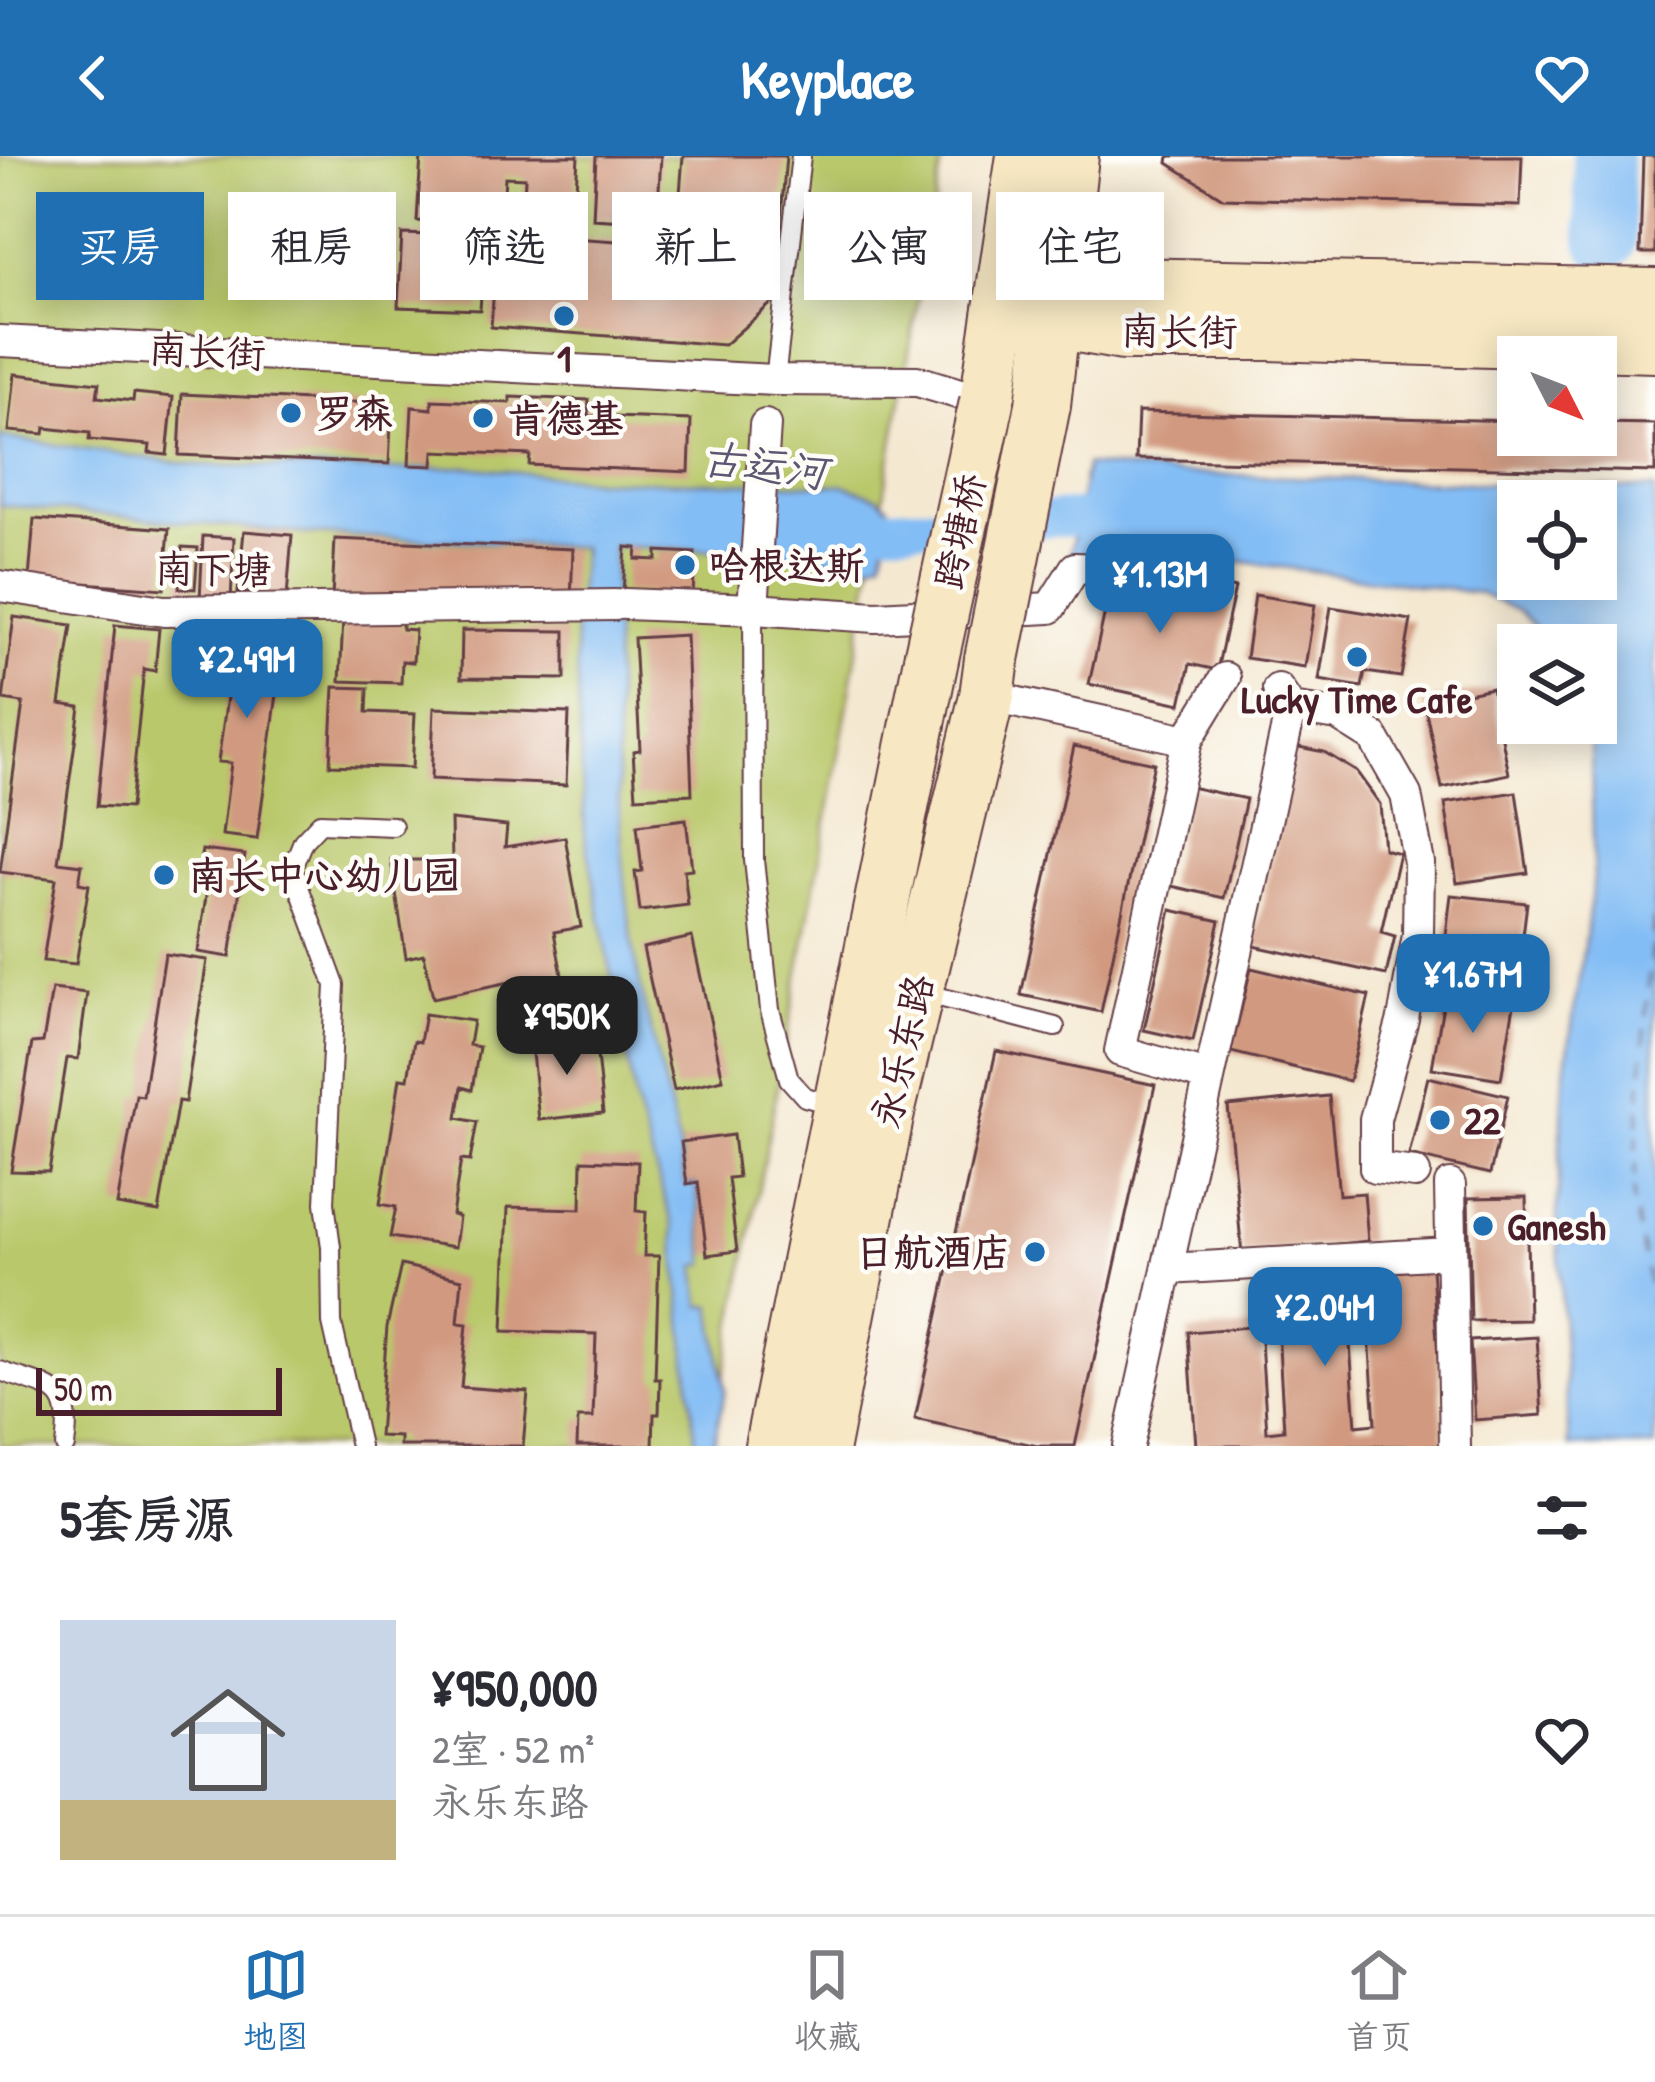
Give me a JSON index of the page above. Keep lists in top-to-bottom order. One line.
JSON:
{"streets":{"main road":["南长街","跨塘桥","永乐东路"],"street":["南下塘"]},"crossings":[["南长街","跨塘桥"],["跨塘桥","永乐东路"]],"water":["古运河"],"places":["1","罗森","肯德基","哈根达斯","Lucky Time Cafe","南长中心幼儿园","22","Ganesh","日航酒店"],"scale_bar":"50 m","north":"bottom right","page":{"header":"Keyplace","chip":["买房","租房","筛选","新上","公寓","住宅"],"price":["¥1.13M","¥2.49M","¥1.67M","¥950K","¥2.04M"],"scale":"50 m","heading":"5套房源","list":[{"name":"¥950,000","note":"2室 · 52 m² · 永乐东路"}],"tabs":["地图","收藏","首页"]}}
